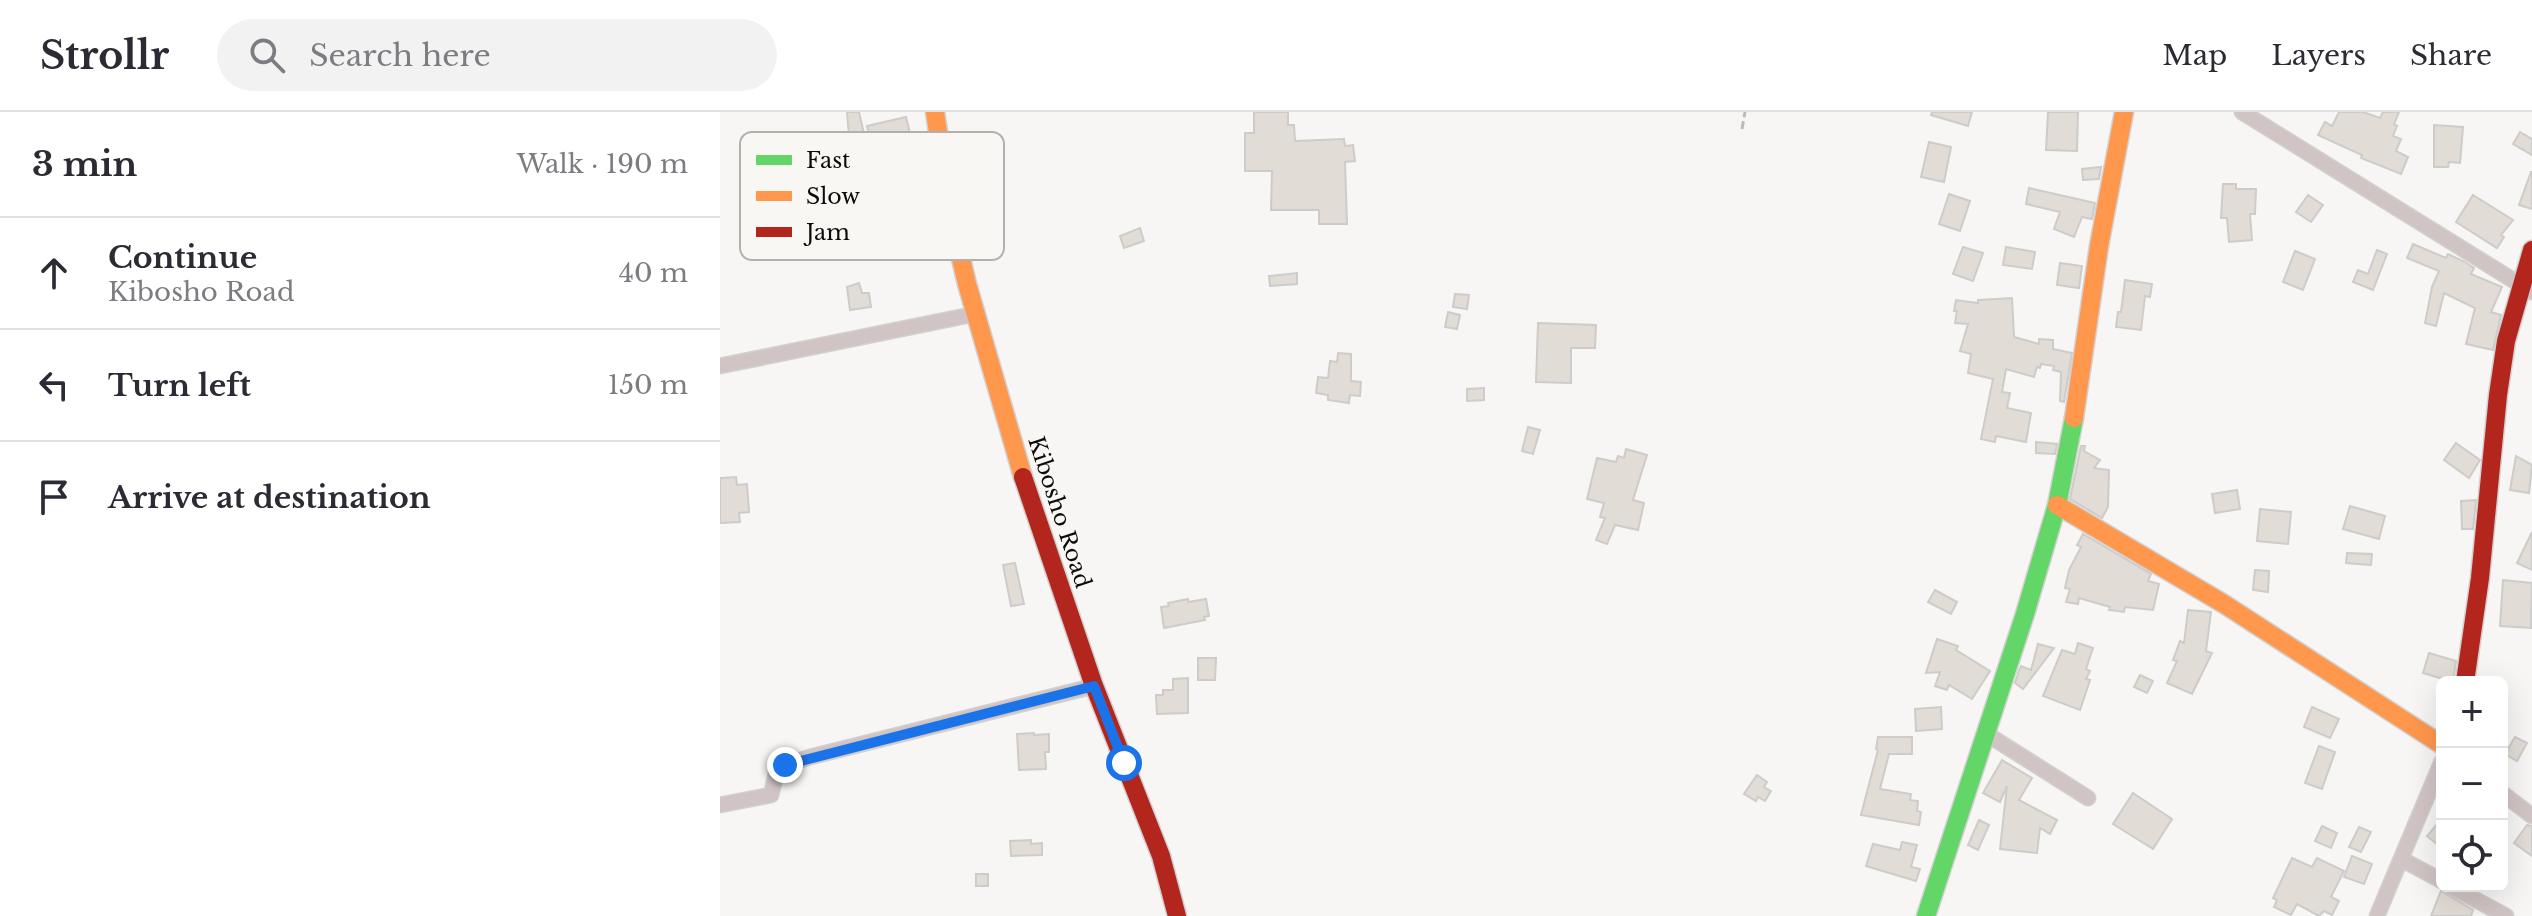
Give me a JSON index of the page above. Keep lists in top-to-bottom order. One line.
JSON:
{"streets":{"street":["Kibosho Road"]},"legend":["Fast","Slow","Jam"],"page":{"header":"Strollr","search":"Search here","nav":["Map","Layers","Share"],"heading":["3 min","Walk · 190 m"],"list":[["Continue","Kibosho Road","40 m"],["Turn left","150 m"],"Arrive at destination"],"map_buttons":["+","−"]}}
